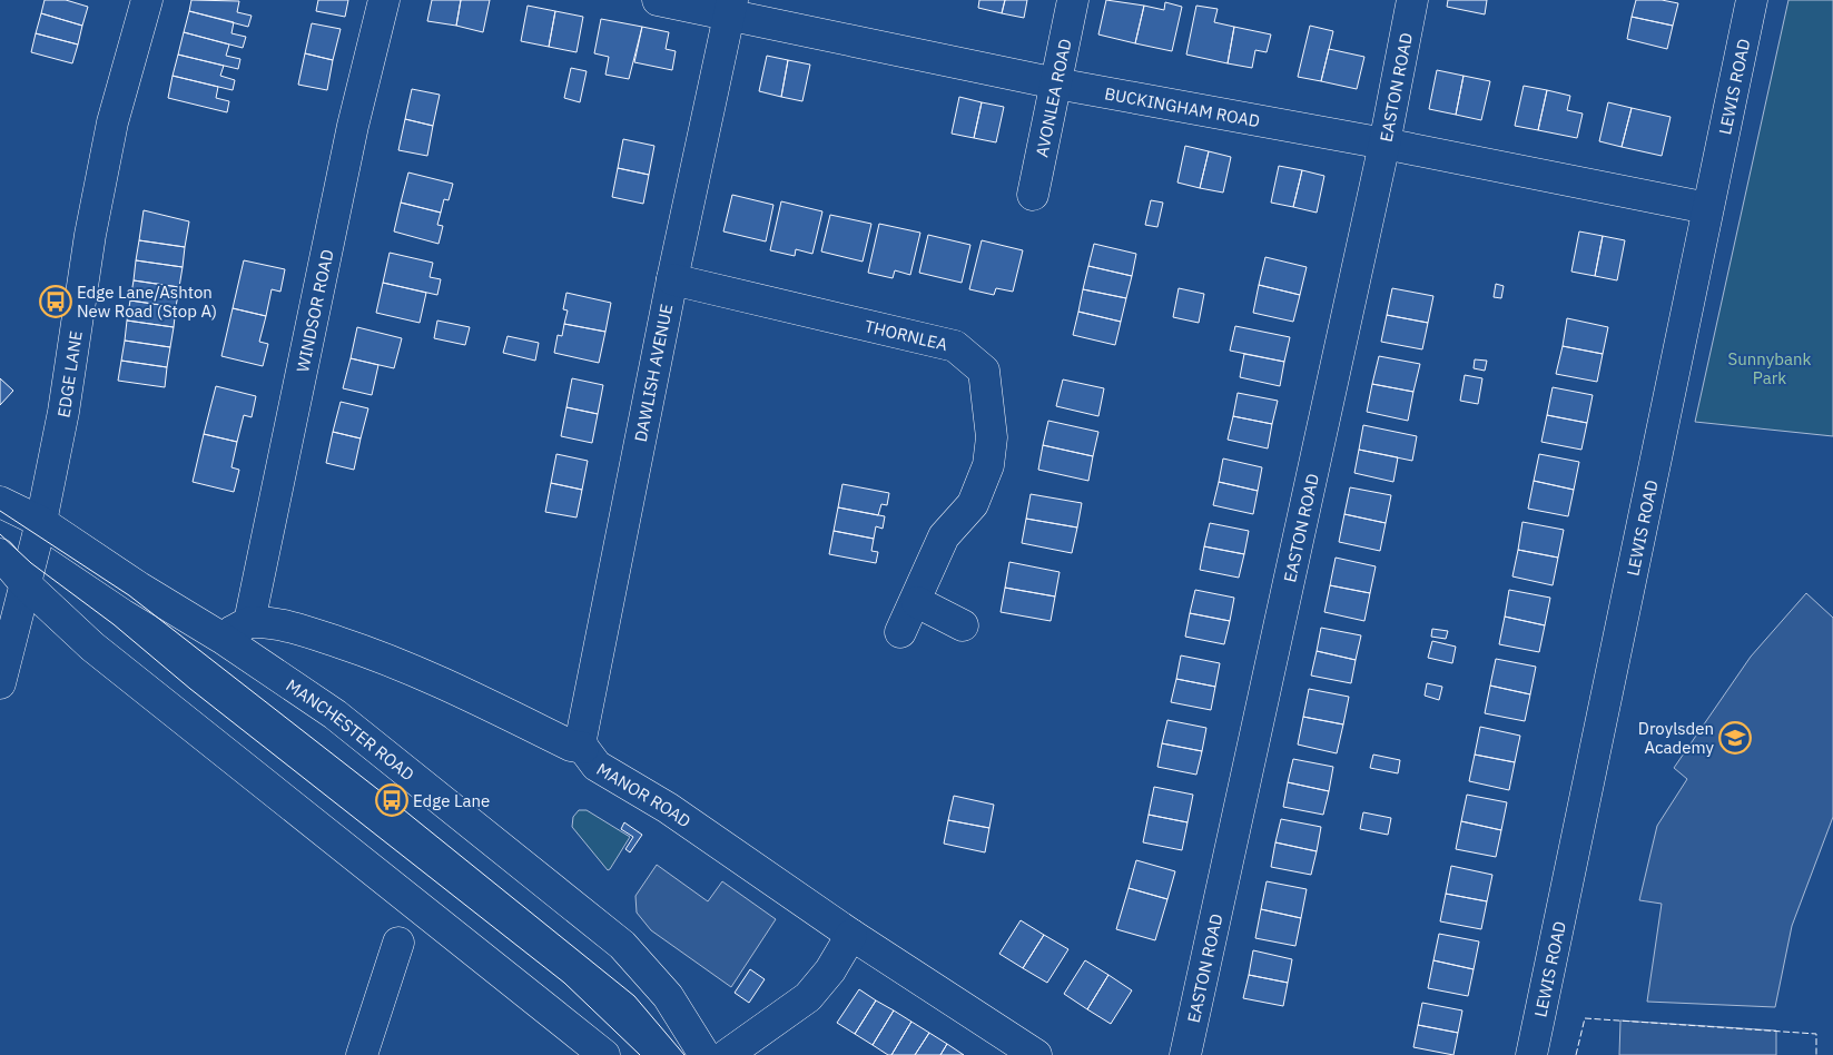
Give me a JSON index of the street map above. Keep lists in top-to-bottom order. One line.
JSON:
{"streets":{"street":["LEWIS ROAD","EASTON ROAD","AVONLEA ROAD","BUCKINGHAM ROAD","WINDSOR ROAD","THORNLEA","DAWLISH AVENUE","EDGE LANE","MANCHESTER ROAD","MANOR ROAD"]},"crossings":[["LEWIS ROAD","BUCKINGHAM ROAD"],["EASTON ROAD","BUCKINGHAM ROAD"],["AVONLEA ROAD","BUCKINGHAM ROAD"],["BUCKINGHAM ROAD","DAWLISH AVENUE"],["WINDSOR ROAD","MANOR ROAD"],["THORNLEA","DAWLISH AVENUE"],["DAWLISH AVENUE","MANOR ROAD"],["EDGE LANE","MANCHESTER ROAD"]],"parks":["Sunnybank Park"],"places":{"bus stop":["Edge Lane/Ashton New Road (Stop A)","Edge Lane"],"school or university":["Droylsden Academy"]}}
